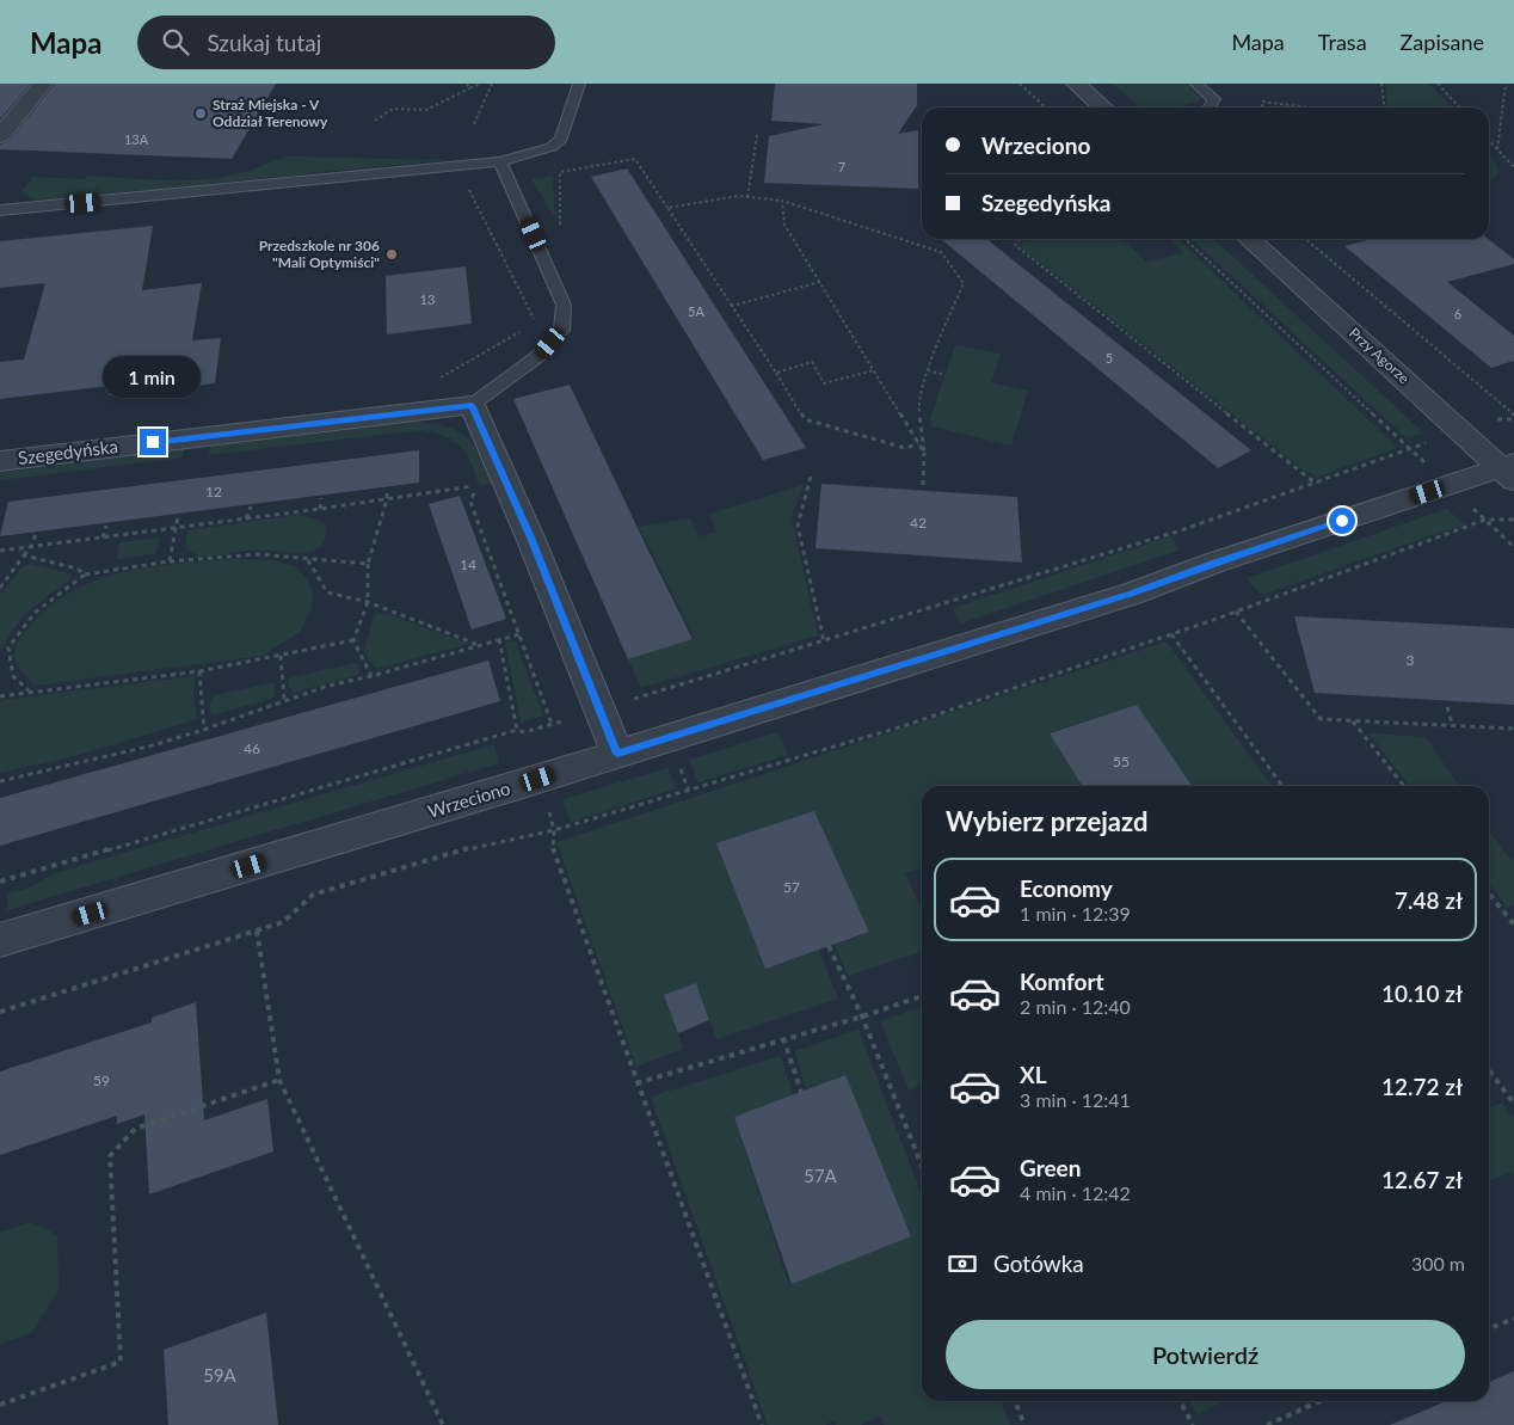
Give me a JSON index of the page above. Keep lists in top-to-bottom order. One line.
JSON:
{"streets":{"street":["Przy Agorze","Szegedyńska","Wrzeciono"]},"crossings":[["Przy Agorze","Wrzeciono"]],"places":["Straż Miejska - V Oddział Terenowy","Przedszkole nr 306 \"Mali Optymiści\""],"house_numbers":["13A","7","13","5A","6","5","12","42","14","3","46","55","57","59","57A","59A"],"page":{"header":"Mapa","search":"Szukaj tutaj","nav":["Mapa","Trasa","Zapisane"],"banner":["Wrzeciono","Szegedyńska"],"bubble":"1 min","heading":"Wybierz przejazd","list":[{"name":"Economy","note":"1 min · 12:39","value":"7.48 zł"},{"name":"Komfort","note":"2 min · 12:40","value":"10.10 zł"},{"name":"XL","note":"3 min · 12:41","value":"12.72 zł"},{"name":"Green","note":"4 min · 12:42","value":"12.67 zł"}],"pay":["Gotówka","300 m"],"buttons":"Potwierdź"}}
